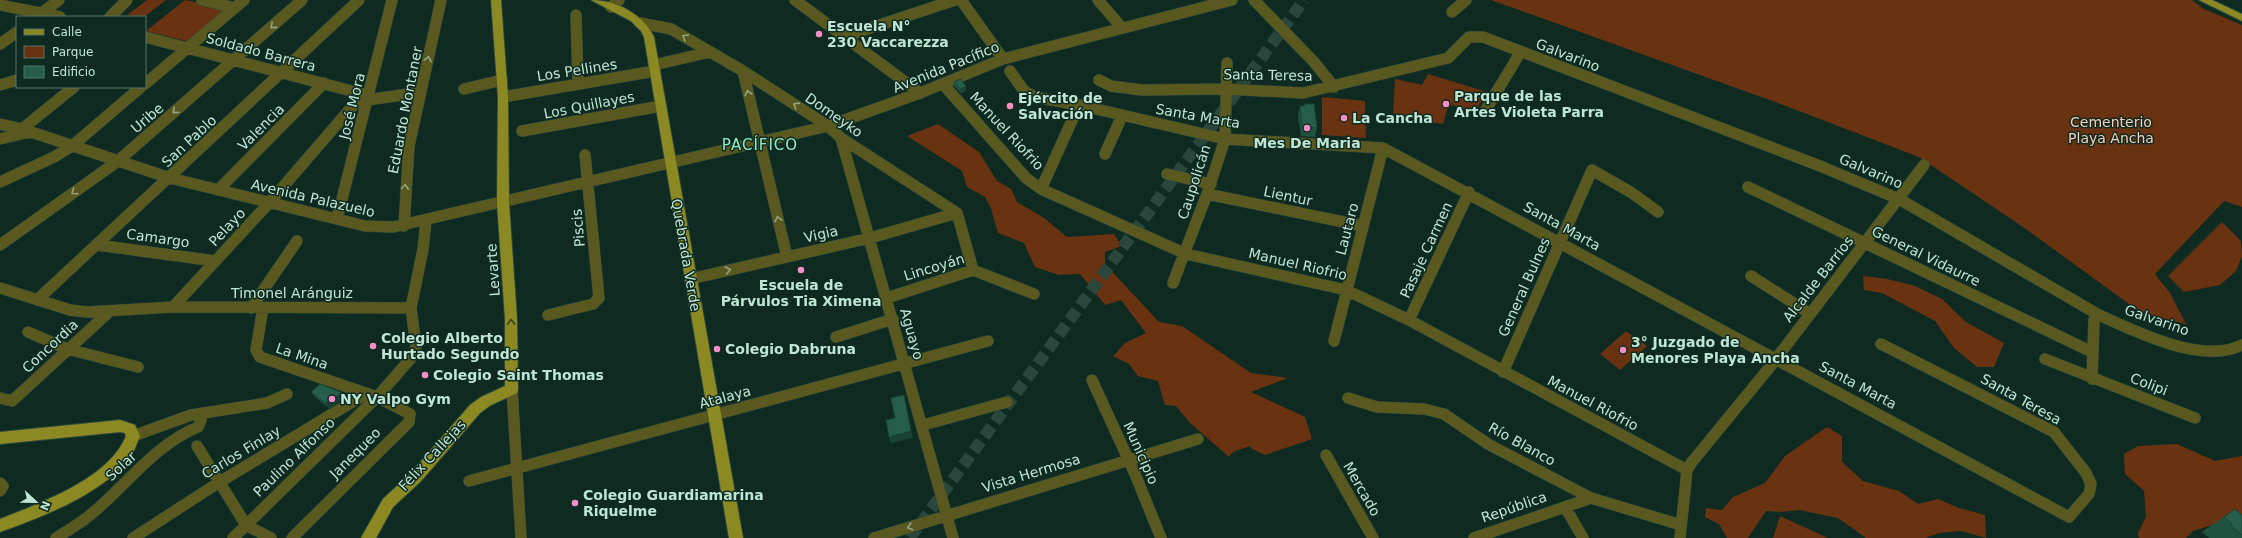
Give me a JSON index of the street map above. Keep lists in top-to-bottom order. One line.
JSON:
{"streets":{"main road":["Quebrada Verde","Levarte","Félix Callejas"],"street":["Soldado Barrera","Galvarino","Avenida Pacífico","Los Pellines","Santa Teresa","Los Quillayes","José Mora","Eduardo Montaner","Domeyko","Santa Marta","Uribe","Valencia","Manuel Riofrio","San Pablo","Caupolicán","Lientur","Avenida Palazuelo","Pelayo","Piscis","Lautaro","Vigia","Camargo","Pasaje Carmen","General Vidaurre","Lincoyán","Alcalde Barrios","General Bulnes","Timonel Aránguiz","Aguayo","Concordia","La Mina","Colipi","Atalaya","Río Blanco","Carlos Finlay","Janequeo","Municipio","Paulino Alfonso","Solar","Vista Hermosa","Mercado","República"]},"crossings":[["Soldado Barrera","José Mora"],["Soldado Barrera","Uribe"],["Soldado Barrera","Valencia"],["Soldado Barrera","San Pablo"],["Soldado Barrera","Pelayo"],["Galvarino","Santa Teresa"],["Galvarino","Alcalde Barrios"],["Avenida Pacífico","Domeyko"],["Avenida Pacífico","Manuel Riofrio"],["Avenida Pacífico","Avenida Palazuelo"],["Avenida Pacífico","Quebrada Verde"],["Los Pellines","Domeyko"],["Los Pellines","Quebrada Verde"],["Los Pellines","Levarte"],["Santa Teresa","Santa Marta"],["Santa Teresa","Caupolicán"],["Los Quillayes","Quebrada Verde"],["José Mora","Avenida Palazuelo"],["José Mora","Pelayo"],["Eduardo Montaner","Avenida Palazuelo"],["Domeyko","Vigia"],["Domeyko","Quebrada Verde"],["Domeyko","Aguayo"],["Santa Marta","Caupolicán"],["Santa Marta","Lautaro"],["Santa Marta","Pasaje Carmen"],["Santa Marta","Alcalde Barrios"],["Santa Marta","General Bulnes"],["Uribe","Avenida Palazuelo"],["Valencia","Avenida Palazuelo"],["Manuel Riofrio","Caupolicán"],["Manuel Riofrio","Lautaro"],["Manuel Riofrio","Pasaje Carmen"],["Manuel Riofrio","Alcalde Barrios"],["Manuel Riofrio","General Bulnes"],["San Pablo","Avenida Palazuelo"],["San Pablo","Camargo"],["San Pablo","Timonel Aránguiz"],["Caupolicán","Lientur"],["Lientur","Lautaro"],["Avenida Palazuelo","Pelayo"],["Avenida Palazuelo","Piscis"],["Avenida Palazuelo","Quebrada Verde"],["Avenida Palazuelo","Levarte"],["Avenida Palazuelo","Paulino Alfonso"],["Pelayo","Camargo"],["Pelayo","Timonel Aránguiz"],["Vigia","Quebrada Verde"],["Vigia","Aguayo"],["Quebrada Verde","Atalaya"],["General Vidaurre","Alcalde Barrios"],["Lincoyán","Aguayo"],["Levarte","Atalaya"],["Levarte","Félix Callejas"],["Timonel Aránguiz","Concordia"],["Timonel Aránguiz","Paulino Alfonso"],["Aguayo","Atalaya"],["Aguayo","Vista Hermosa"],["La Mina","Carlos Finlay"],["La Mina","Janequeo"],["La Mina","Paulino Alfonso"],["Río Blanco","República"],["Carlos Finlay","Janequeo"],["Carlos Finlay","Paulino Alfonso"],["Janequeo","Paulino Alfonso"],["Municipio","Vista Hermosa"]],"one_way":["Eduardo Montaner","Vigia"],"districts":["PACÍFICO"],"parks":["Cementerio Playa Ancha"],"places":["Escuela N° 230 Vaccarezza","Parque de las Artes Violeta Parra","Ejército de Salvación","La Cancha","Mes De Maria","Escuela de Párvulos Tia Ximena","Colegio Alberto Hurtado Segundo","Colegio Dabruna","3° Juzgado de Menores Playa Ancha","Colegio Saint Thomas","NY Valpo Gym","Colegio Guardiamarina Riquelme"],"legend":["Calle","Parque","Edificio"],"north":"right"}
